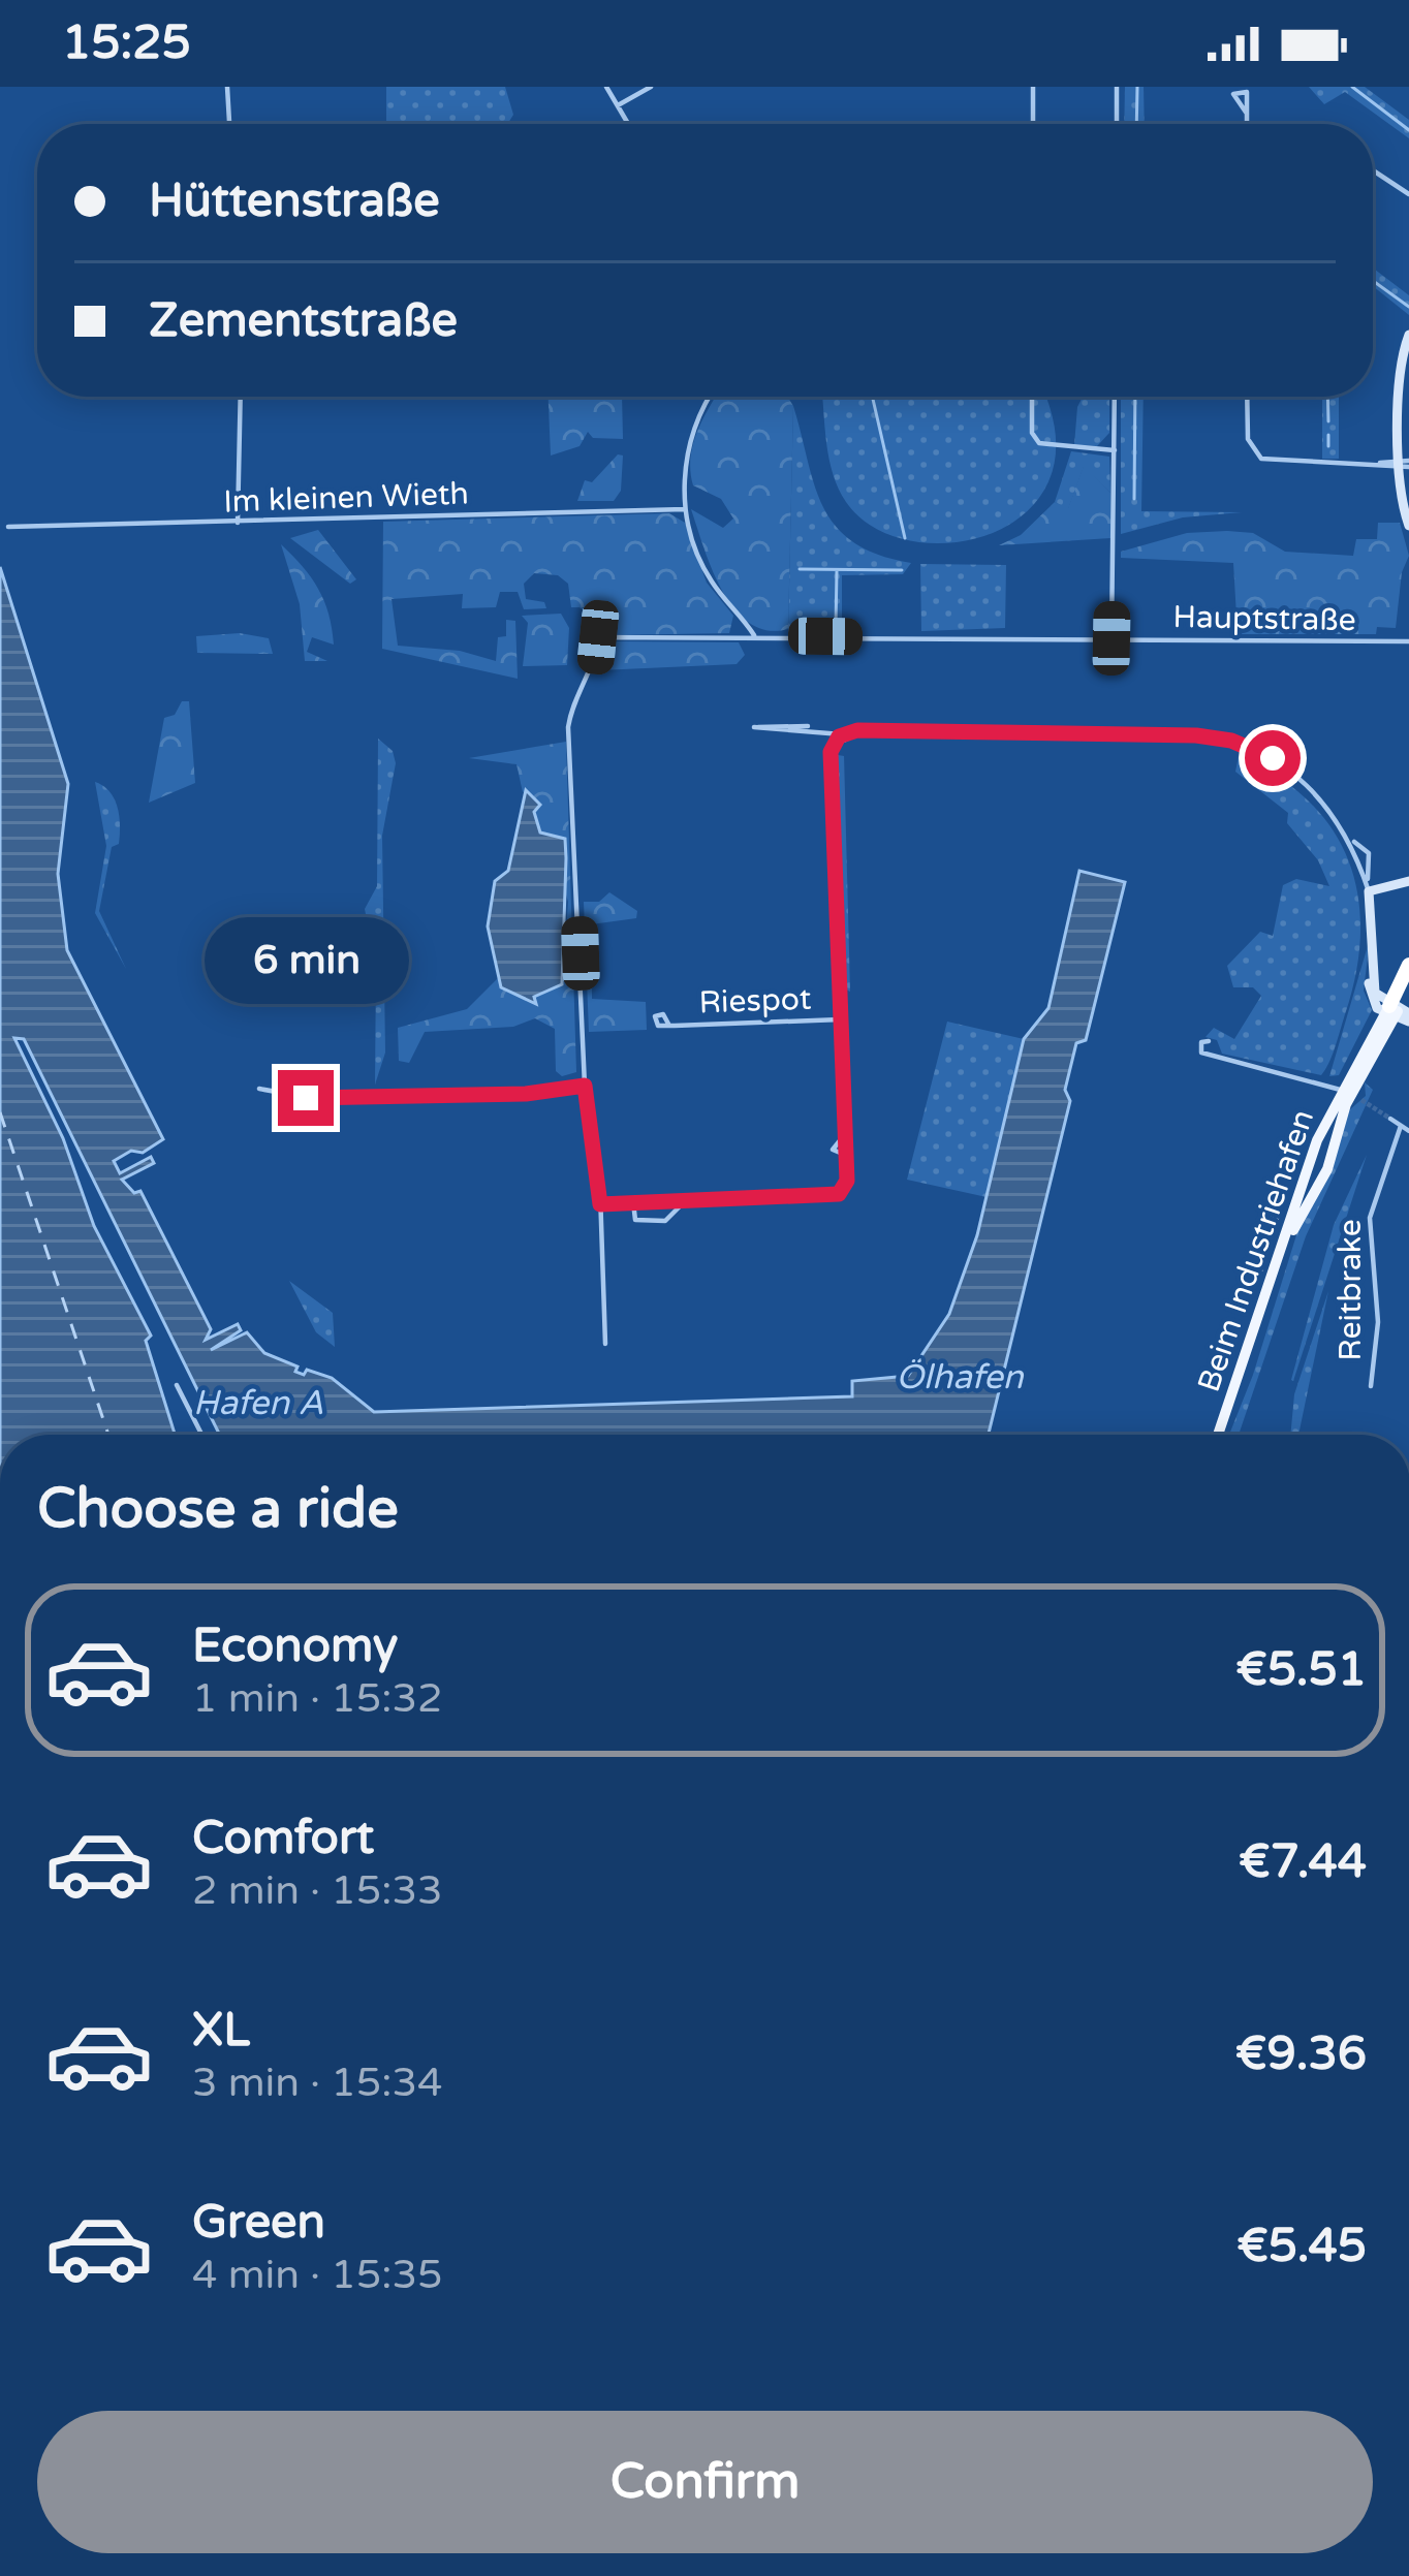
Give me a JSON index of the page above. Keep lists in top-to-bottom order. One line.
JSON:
{"streets":{"main road":["Beim Industriehafen"],"street":["Im kleinen Wieth","Hauptstraße","Riespot","Reitbrake"]},"water":["Ölhafen","Hafen A"],"page":{"status":"15:25","banner":["Hüttenstraße","Zementstraße"],"bubble":"6 min","heading":"Choose a ride","list":[{"name":"Economy","note":"1 min · 15:32","value":"€5.51"},{"name":"Comfort","note":"2 min · 15:33","value":"€7.44"},{"name":"XL","note":"3 min · 15:34","value":"€9.36"},{"name":"Green","note":"4 min · 15:35","value":"€5.45"}],"buttons":"Confirm"}}
